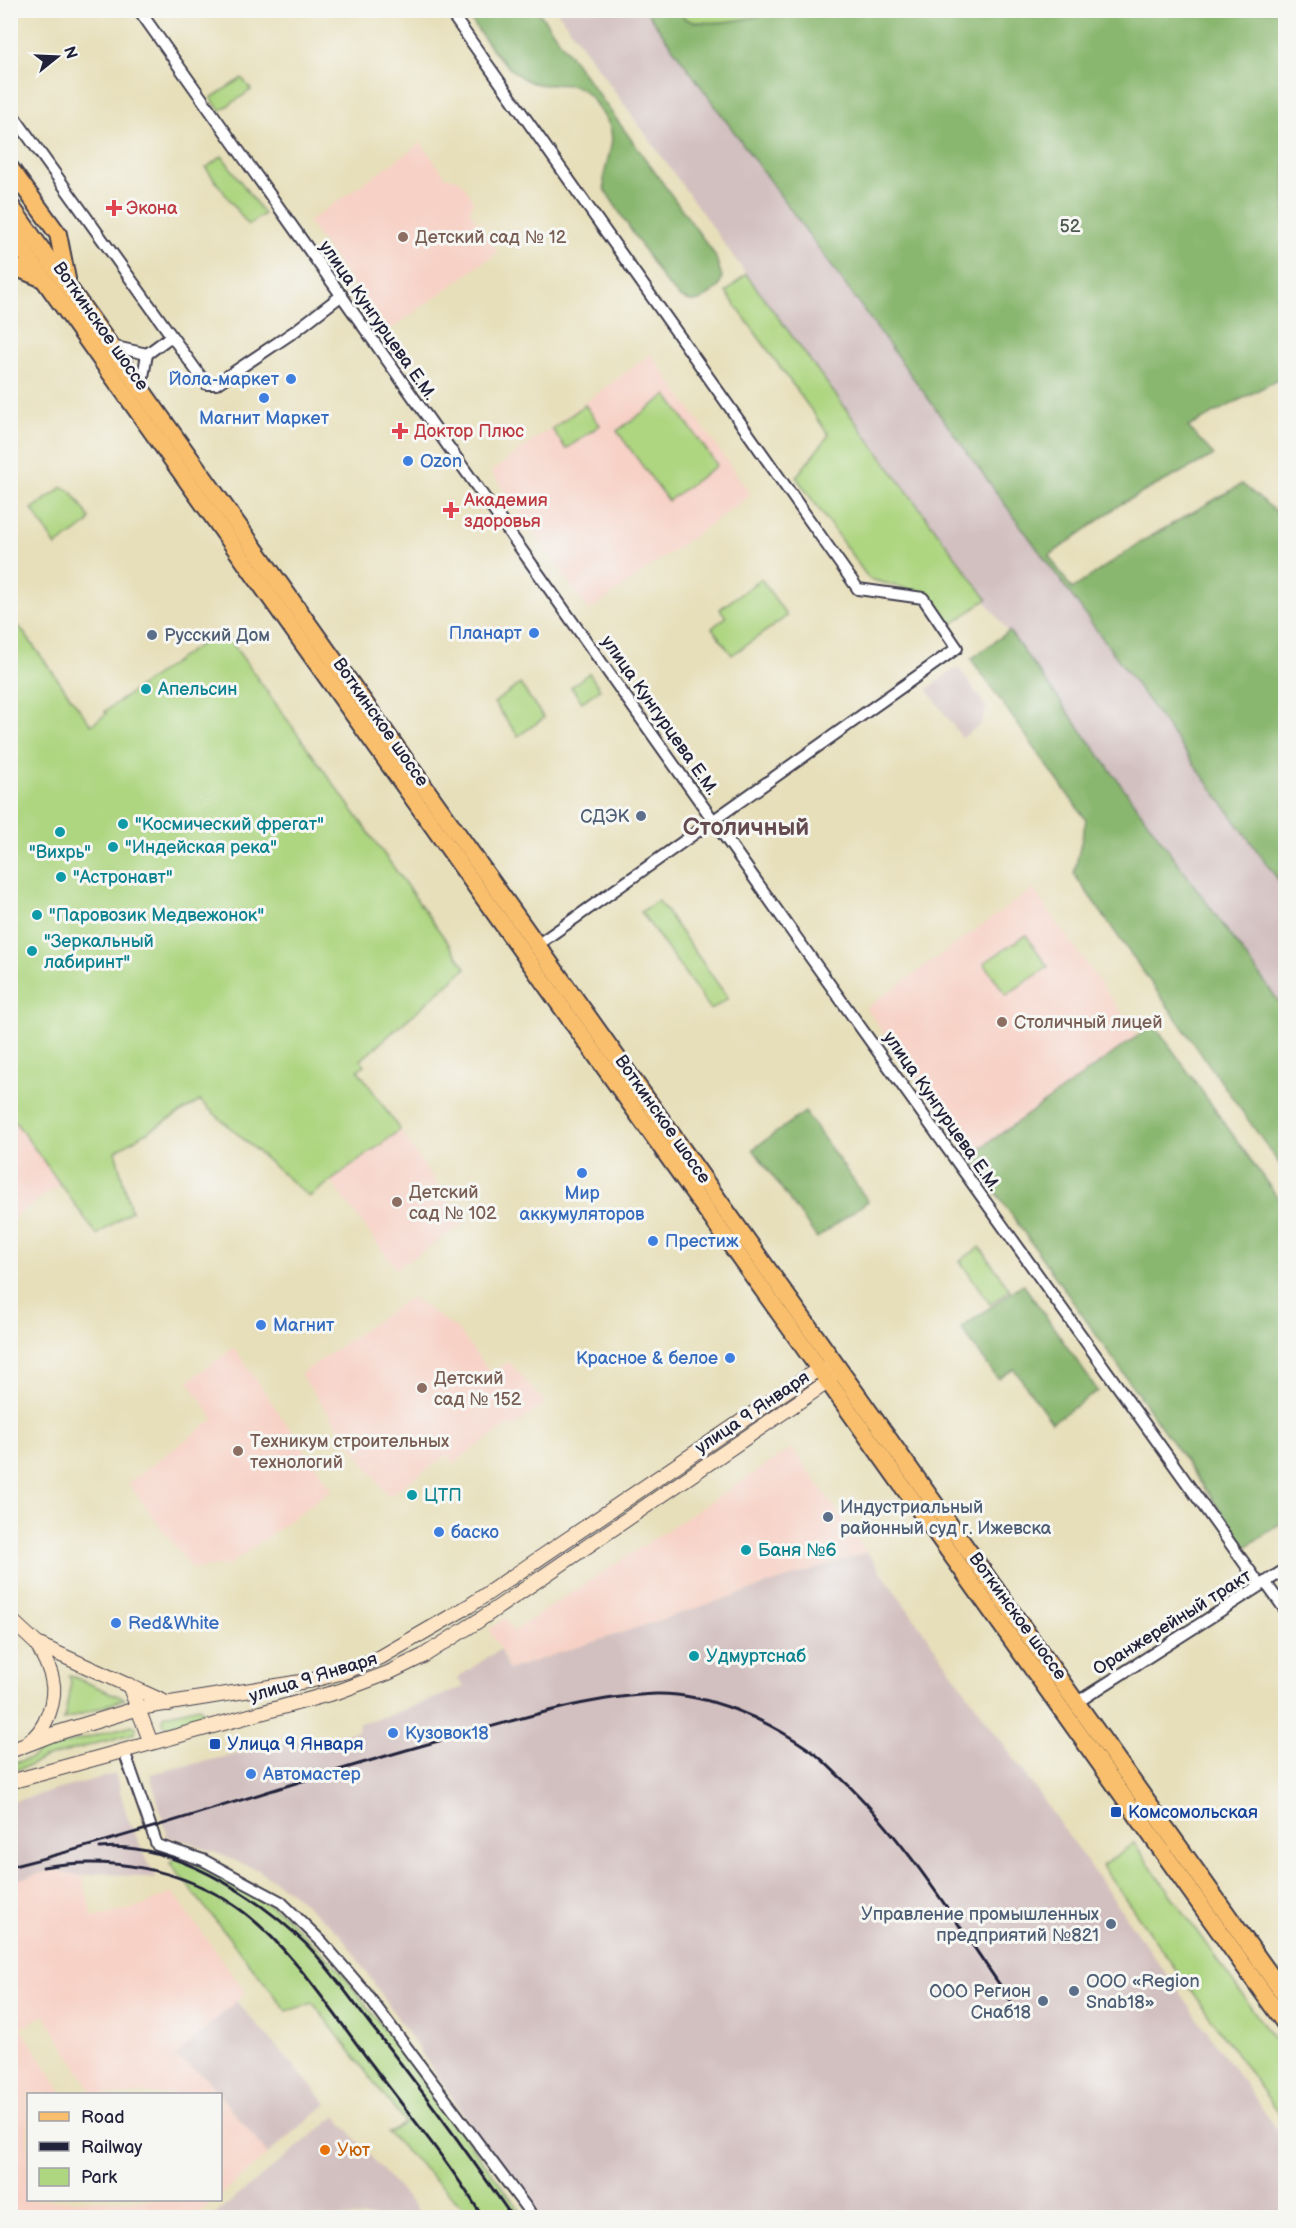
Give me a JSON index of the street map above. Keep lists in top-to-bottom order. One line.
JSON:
{"streets":{"main road":["Воткинское шоссе","улица 9 Января"],"street":["улица Кунгурцева Е.М.","Оранжерейный тракт"]},"crossings":[["улица Кунгурцева Е.М.","Оранжерейный тракт"],["Воткинское шоссе","улица 9 Января"],["Воткинское шоссе","Оранжерейный тракт"]],"districts":["Столичный"],"parks":["52"],"places":{"health":["Экона","Доктор Плюс","Академия здоровья"],"other":["Детский сад № 12","Йола-маркет","Магнит Маркет","Ozon","Планарт","Русский Дом","Апельсин","СДЭК","\"Космический фрегат\"","\"Вихрь\"","\"Индейская река\"","\"Астронавт\"","\"Паровозик Медвежонок\"","\"Зеркальный лабиринт\"","Столичный лицей","Мир аккумуляторов","Детский сад № 102","Престиж","Магнит","Красное & белое","Детский сад № 152","Техникум строительных технологий","ЦТП","Индустриальный районный суд г. Ижевска","баско","Баня №6","Red&White","Удмуртснаб","Кузовок18","Автомастер","Управление промышленных предприятий №821","OOO «Region Snab18»","ООО Регион Снаб18","Уют"],"transit":["Улица 9 Января","Комсомольская"]},"legend":["Road","Railway","Park"],"north":"right"}
